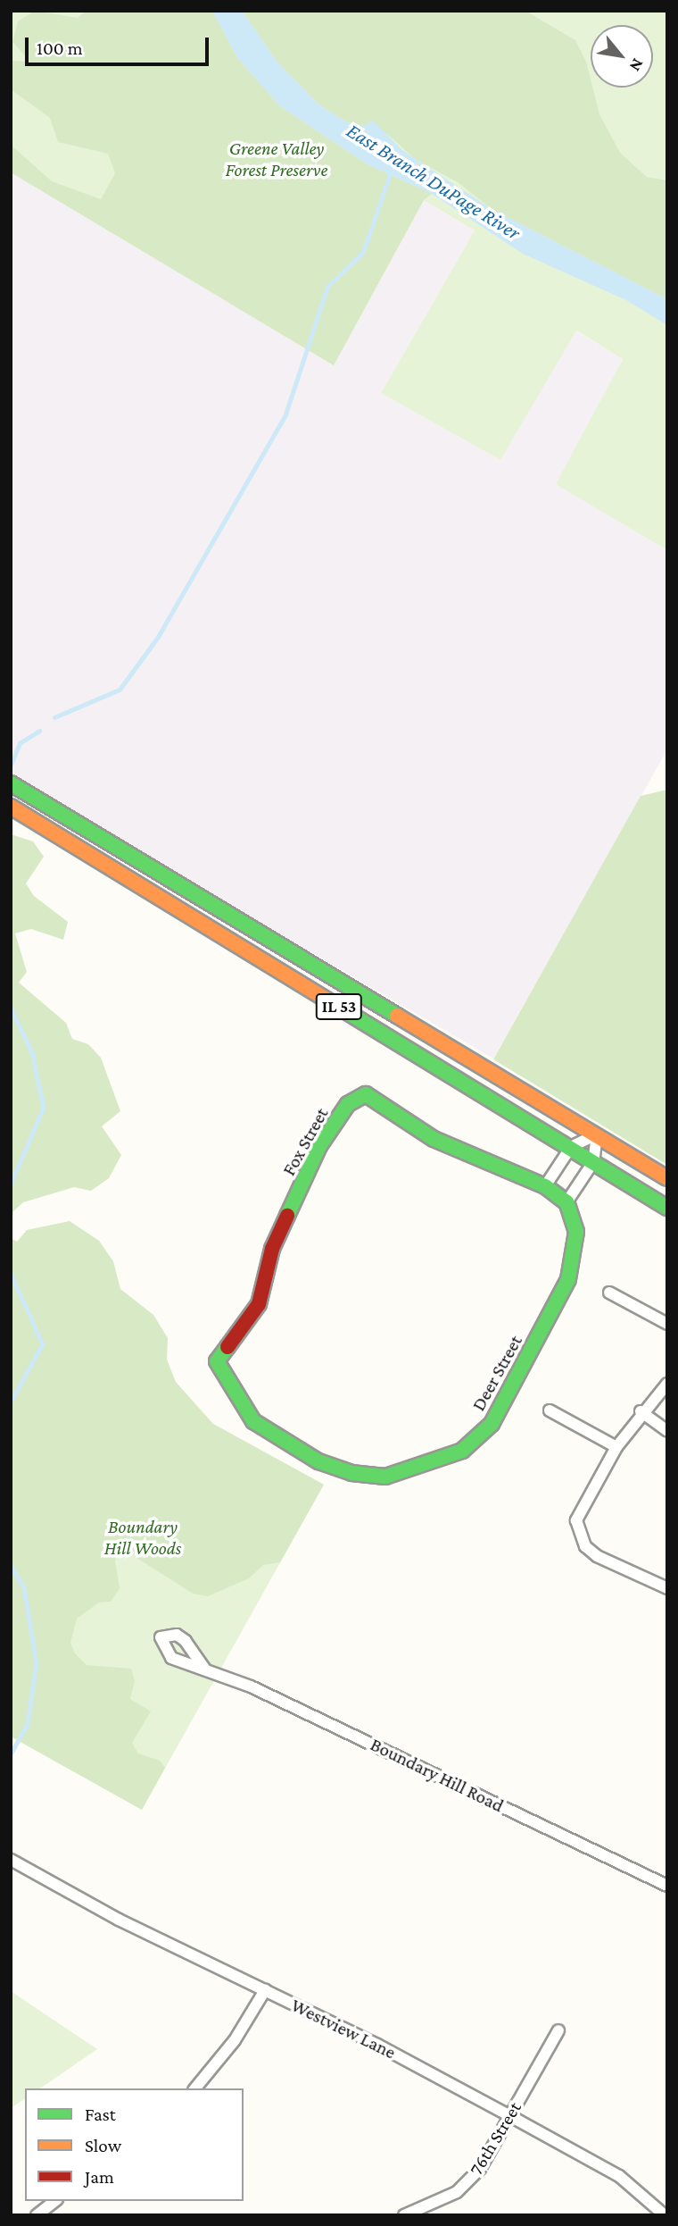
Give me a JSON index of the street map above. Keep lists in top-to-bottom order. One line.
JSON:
{"streets":{"main road":["IL 53","Fox Street","Deer Street"],"street":["Boundary Hill Road","Westview Lane","76th Street"]},"crossings":[["Fox Street","Deer Street"],["Westview Lane","76th Street"]],"water":["East Branch DuPage River"],"parks":["Greene Valley Forest Preserve","Boundary Hill Woods"],"legend":["Fast","Slow","Jam"],"scale_bar":"100 m","north":"bottom right"}
